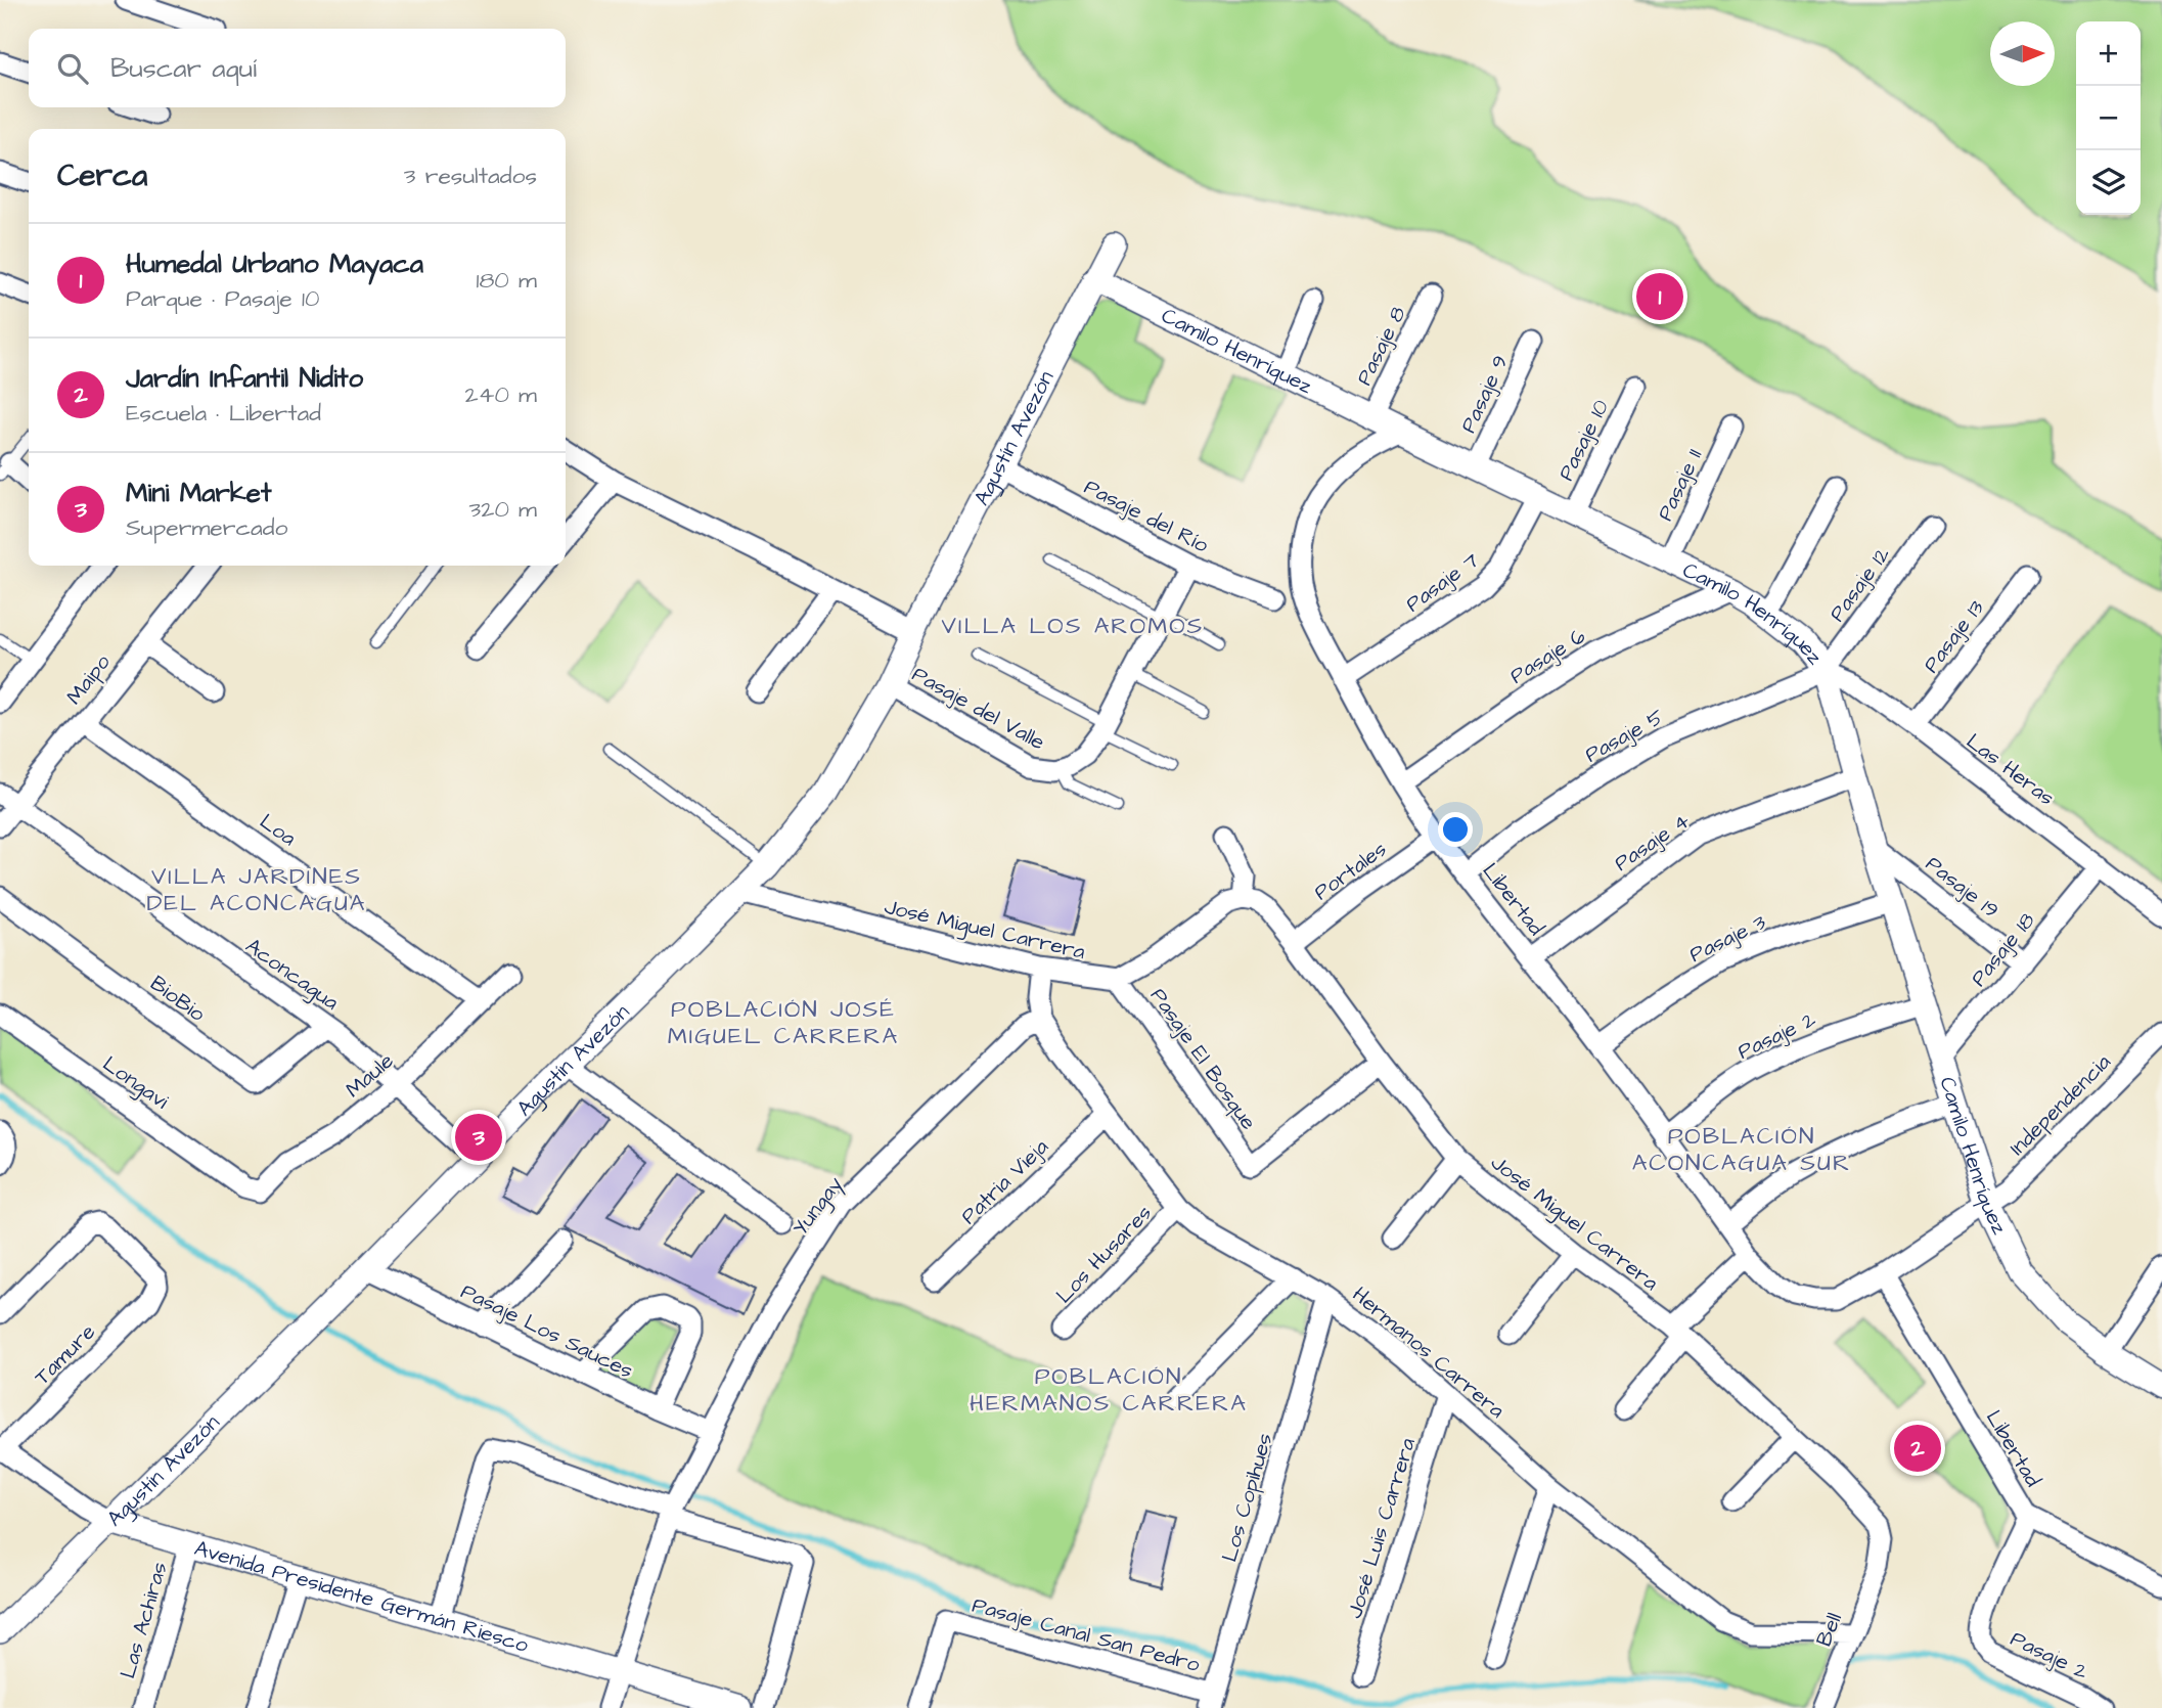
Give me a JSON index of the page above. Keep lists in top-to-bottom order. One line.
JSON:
{"streets":{"street":["Pasaje 8","Camilo Henríquez","Pasaje 9","Agustín Avezón","Pasaje 10","Pasaje 11","Pasaje del Río","Pasaje 7","Pasaje 12","Pasaje 13","Pasaje 6","Maipo","Pasaje del Valle","Pasaje 5","Las Heras","Loa","Pasaje 4","Portales","Pasaje 19","Libertad","José Miguel Carrera","Pasaje 3","Pasaje 18","Aconcagua","BioBio","Pasaje 2","Pasaje El Bosque","Maule","Longavi","Independencia","Patria Vieja","Yungay","Los Husares","Pasaje Los Sauces","Hermanos Carrera","Tamure","Los Copihues","José Luis Carrera","Avenida Presidente Germán Riesco","Las Achiras","Bell","Pasaje Canal San Pedro"]},"crossings":[["Pasaje 8","Camilo Henríquez"],["Camilo Henríquez","Pasaje 9"],["Camilo Henríquez","Agustín Avezón"],["Camilo Henríquez","Pasaje 10"],["Camilo Henríquez","Pasaje 11"],["Camilo Henríquez","Pasaje 7"],["Camilo Henríquez","Pasaje 12"],["Camilo Henríquez","Pasaje 6"],["Camilo Henríquez","Pasaje 5"],["Camilo Henríquez","Las Heras"],["Camilo Henríquez","Pasaje 4"],["Camilo Henríquez","Pasaje 19"],["Camilo Henríquez","Libertad"],["Camilo Henríquez","Pasaje 3"],["Camilo Henríquez","Pasaje 18"],["Camilo Henríquez","Pasaje 2"],["Camilo Henríquez","Independencia"],["Agustín Avezón","Pasaje del Río"],["Agustín Avezón","Pasaje del Valle"],["Agustín Avezón","José Miguel Carrera"],["Agustín Avezón","Aconcagua"],["Agustín Avezón","Pasaje Los Sauces"],["Agustín Avezón","Avenida Presidente Germán Riesco"],["Pasaje del Río","Pasaje del Valle"],["Pasaje 7","Libertad"],["Pasaje 12","Pasaje 5"],["Pasaje 12","Las Heras"],["Pasaje 13","Las Heras"],["Pasaje 6","Libertad"],["Maipo","Loa"],["Maipo","Aconcagua"],["Pasaje 5","Las Heras"],["Pasaje 5","Libertad"],["Las Heras","Pasaje 18"],["Loa","Maule"],["Pasaje 4","Libertad"],["Portales","Libertad"],["Portales","José Miguel Carrera"],["Pasaje 19","Pasaje 18"],["Libertad","Pasaje 3"],["Libertad","Pasaje 2"],["Libertad","Independencia"],["José Miguel Carrera","Pasaje El Bosque"],["José Miguel Carrera","Bell"],["Aconcagua","BioBio"],["Aconcagua","Maule"],["Maule","Longavi"],["Patria Vieja","Hermanos Carrera"],["Yungay","Pasaje Los Sauces"],["Yungay","Hermanos Carrera"],["Los Husares","Hermanos Carrera"],["Hermanos Carrera","Los Copihues"],["Hermanos Carrera","José Luis Carrera"],["Hermanos Carrera","Bell"],["Tamure","Avenida Presidente Germán Riesco"],["Los Copihues","Pasaje Canal San Pedro"],["Avenida Presidente Germán Riesco","Las Achiras"]],"districts":["VILLA LOS AROMOS","VILLA JARDINES DEL ACONCAGUA","POBLACIÓN JOSÉ MIGUEL CARRERA","POBLACIÓN ACONCAGUA SUR","POBLACIÓN HERMANOS CARRERA"],"north":"right","page":{"map_buttons":["+","−"],"search":"Buscar aquí","heading":["Cerca","3 resultados"],"list":[{"mark":"1","name":"Humedal Urbano Mayaca","note":"Parque · Pasaje 10","value":"180 m"},{"mark":"2","name":"Jardín Infantil Nidito","note":"Escuela · Libertad","value":"240 m"},{"mark":"3","name":"Mini Market","note":"Supermercado","value":"320 m"}],"pins":["1","3","2"]}}
